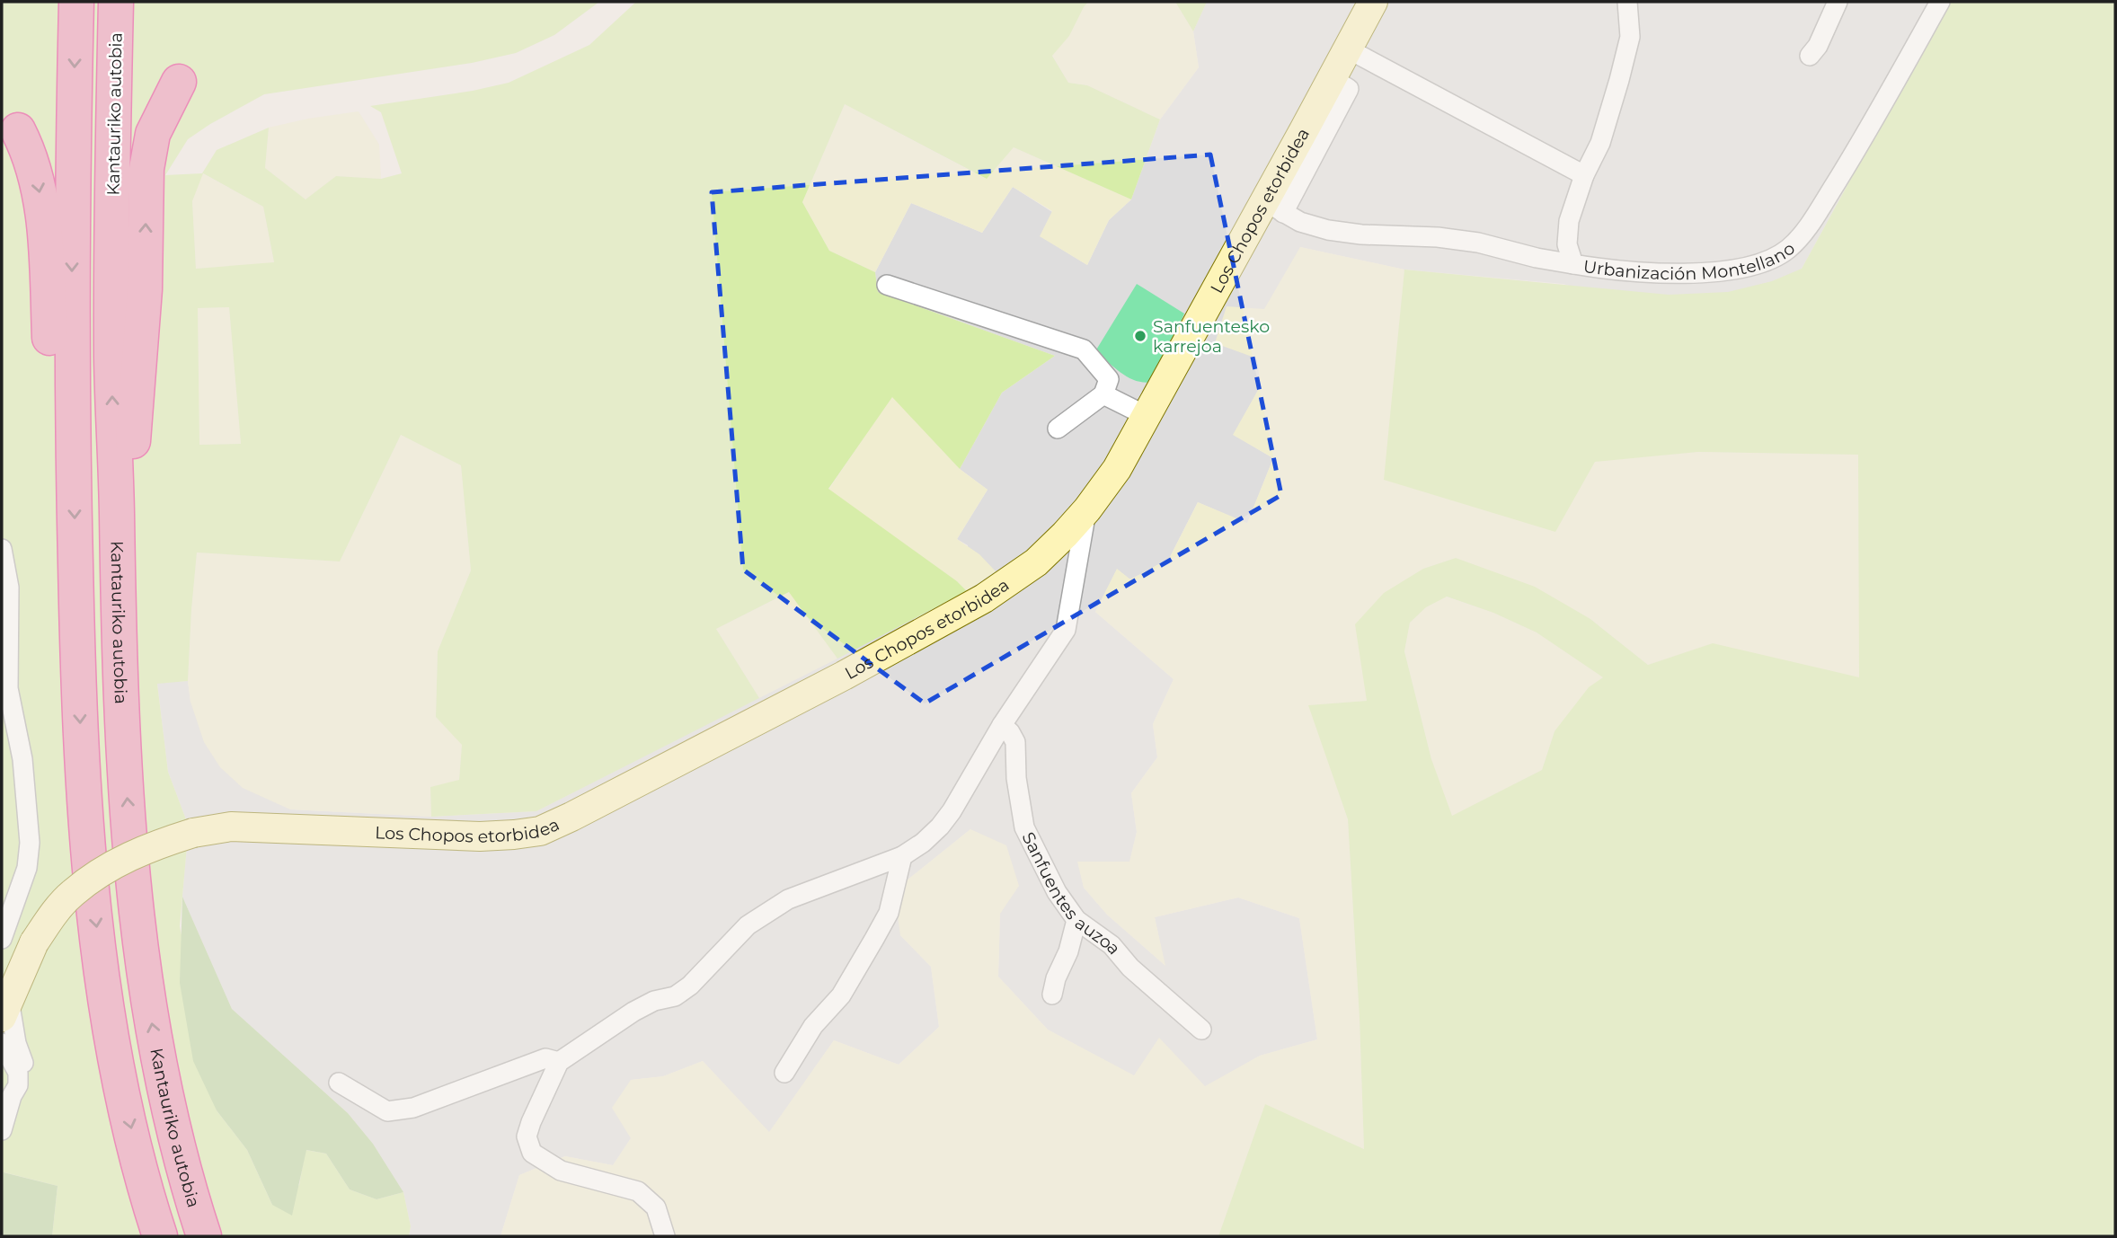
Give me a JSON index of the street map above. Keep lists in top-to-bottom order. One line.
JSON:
{"streets":{"highway":["Kantauriko autobia"],"street":["Los Chopos etorbidea","Urbanización Montellano","Sanfuentes auzoa"]},"places":["Sanfuentesko karrejoa"]}
